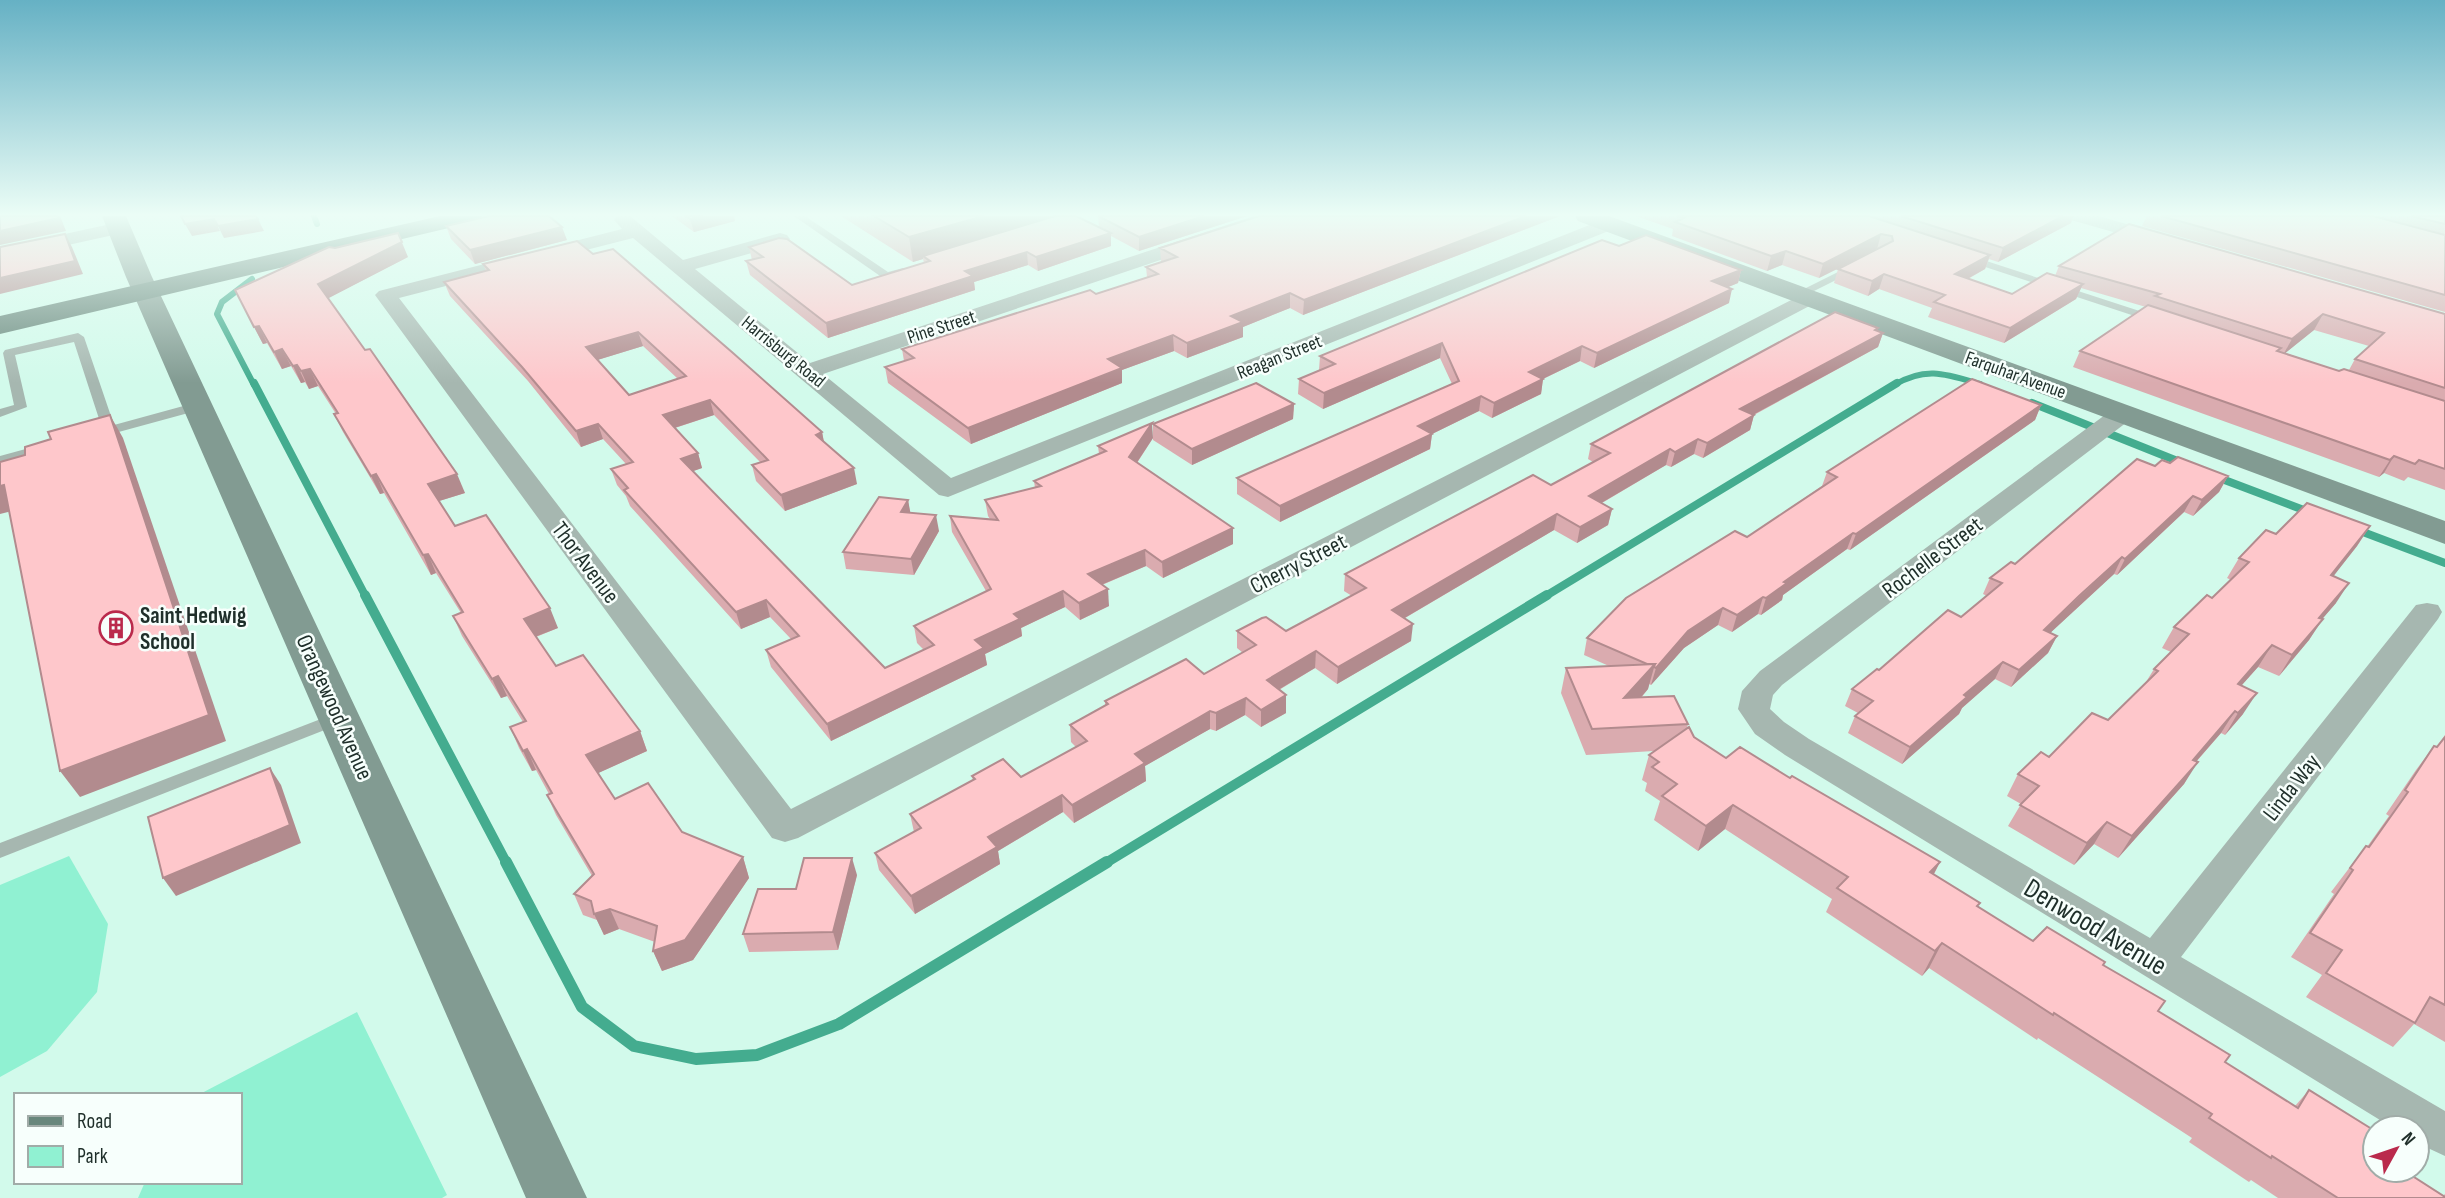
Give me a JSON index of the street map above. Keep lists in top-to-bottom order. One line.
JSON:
{"streets":{"street":["Pine Street","Harrisburg Road","Reagan Street","Farquhar Avenue","Rochelle Street","Thor Avenue","Cherry Street","Orangewood Avenue","Linda Way","Denwood Avenue"]},"crossings":[["Pine Street","Harrisburg Road"],["Harrisburg Road","Reagan Street"],["Farquhar Avenue","Rochelle Street"],["Farquhar Avenue","Cherry Street"],["Rochelle Street","Denwood Avenue"],["Thor Avenue","Cherry Street"],["Linda Way","Denwood Avenue"]],"places":{"building":["Saint Hedwig School"]},"legend":["Road","Park"],"north":"top right"}
